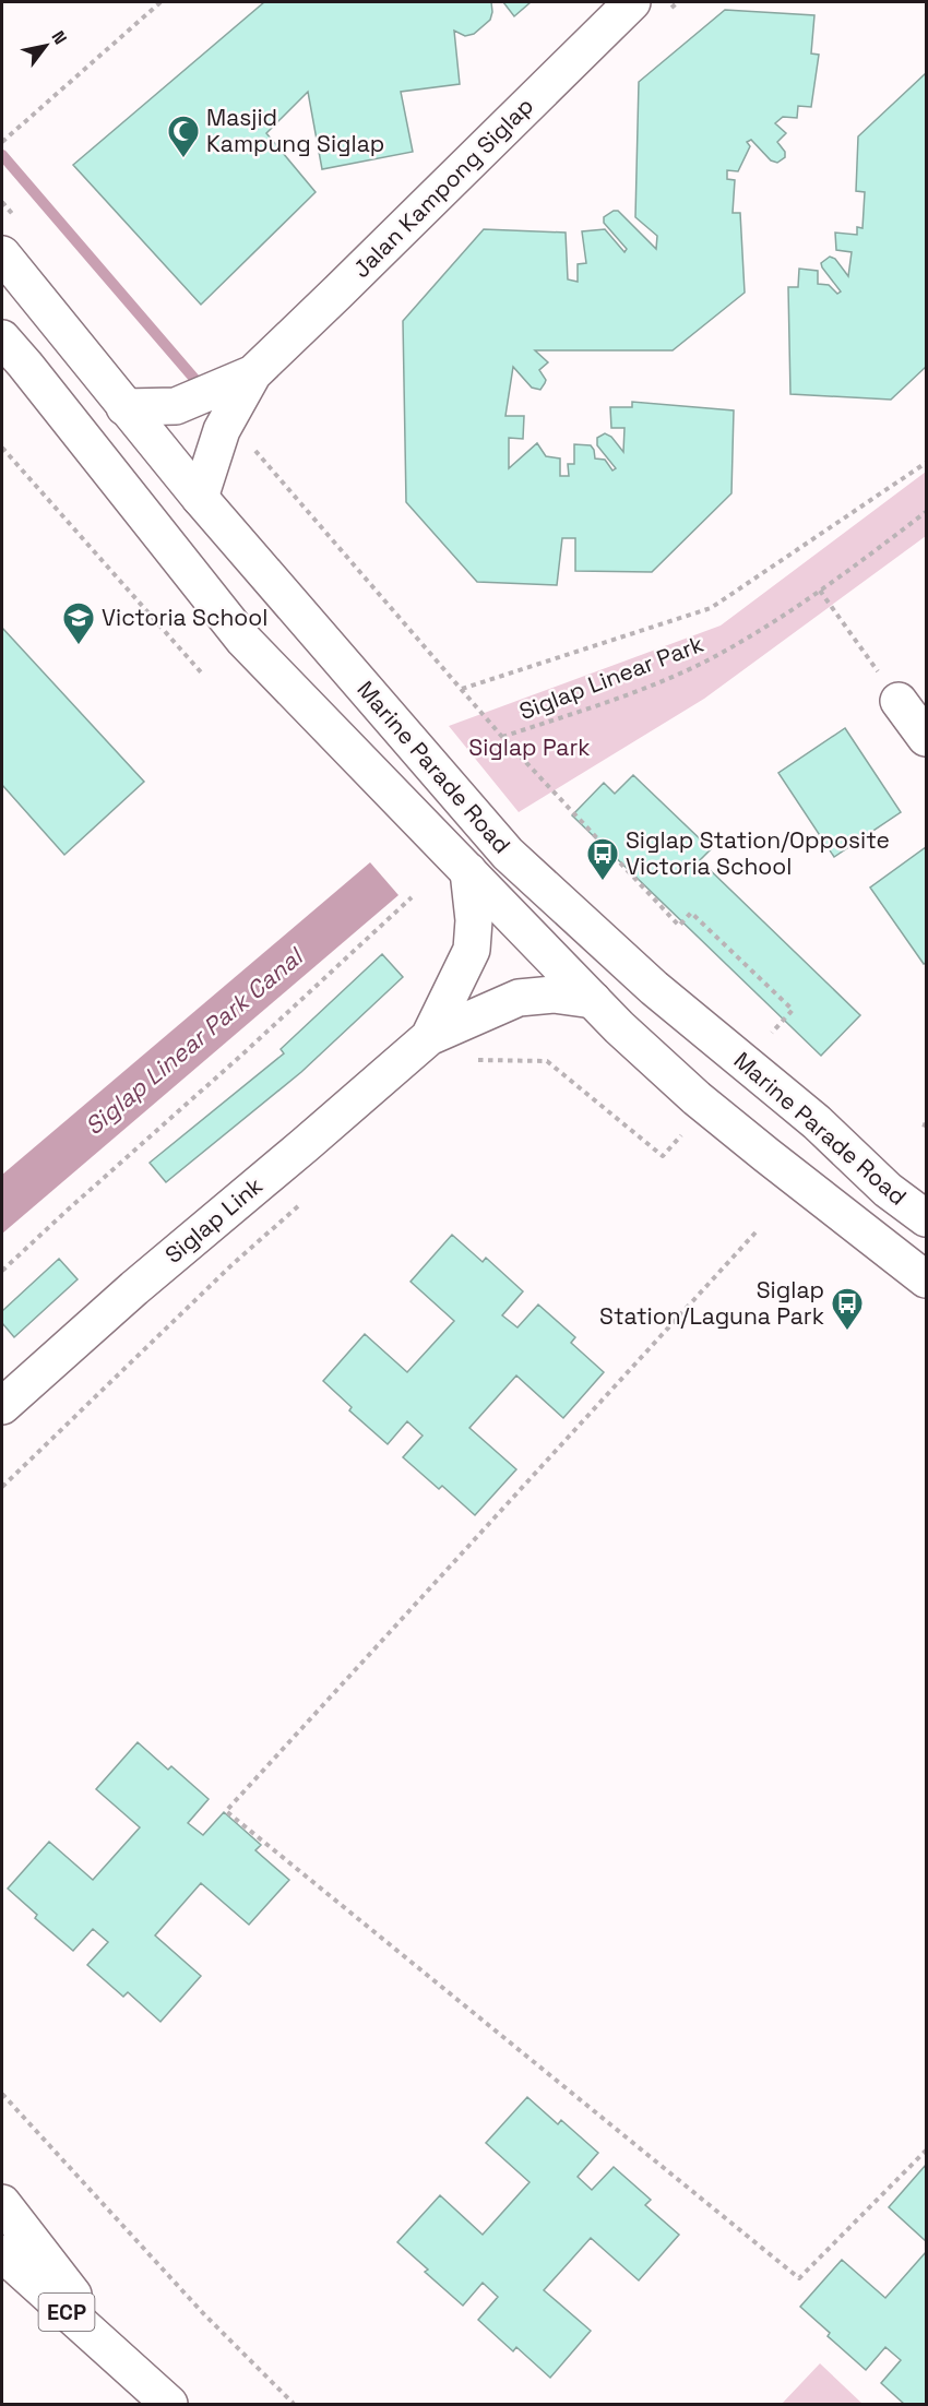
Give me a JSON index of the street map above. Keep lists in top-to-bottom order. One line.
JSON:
{"streets":{"main road":["Jalan Kampong Siglap","Marine Parade Road","Siglap Link","ECP"],"path":["Siglap Linear Park"]},"crossings":[["Jalan Kampong Siglap","Marine Parade Road"],["Marine Parade Road","Siglap Link"]],"water":["Siglap Linear Park Canal"],"parks":["Siglap Park"],"places":{"mosque":["Masjid Kampung Siglap"],"school or university":["Victoria School"],"bus stop":["Siglap Station/Opposite Victoria School","Siglap Station/Laguna Park"]},"north":"top right"}
